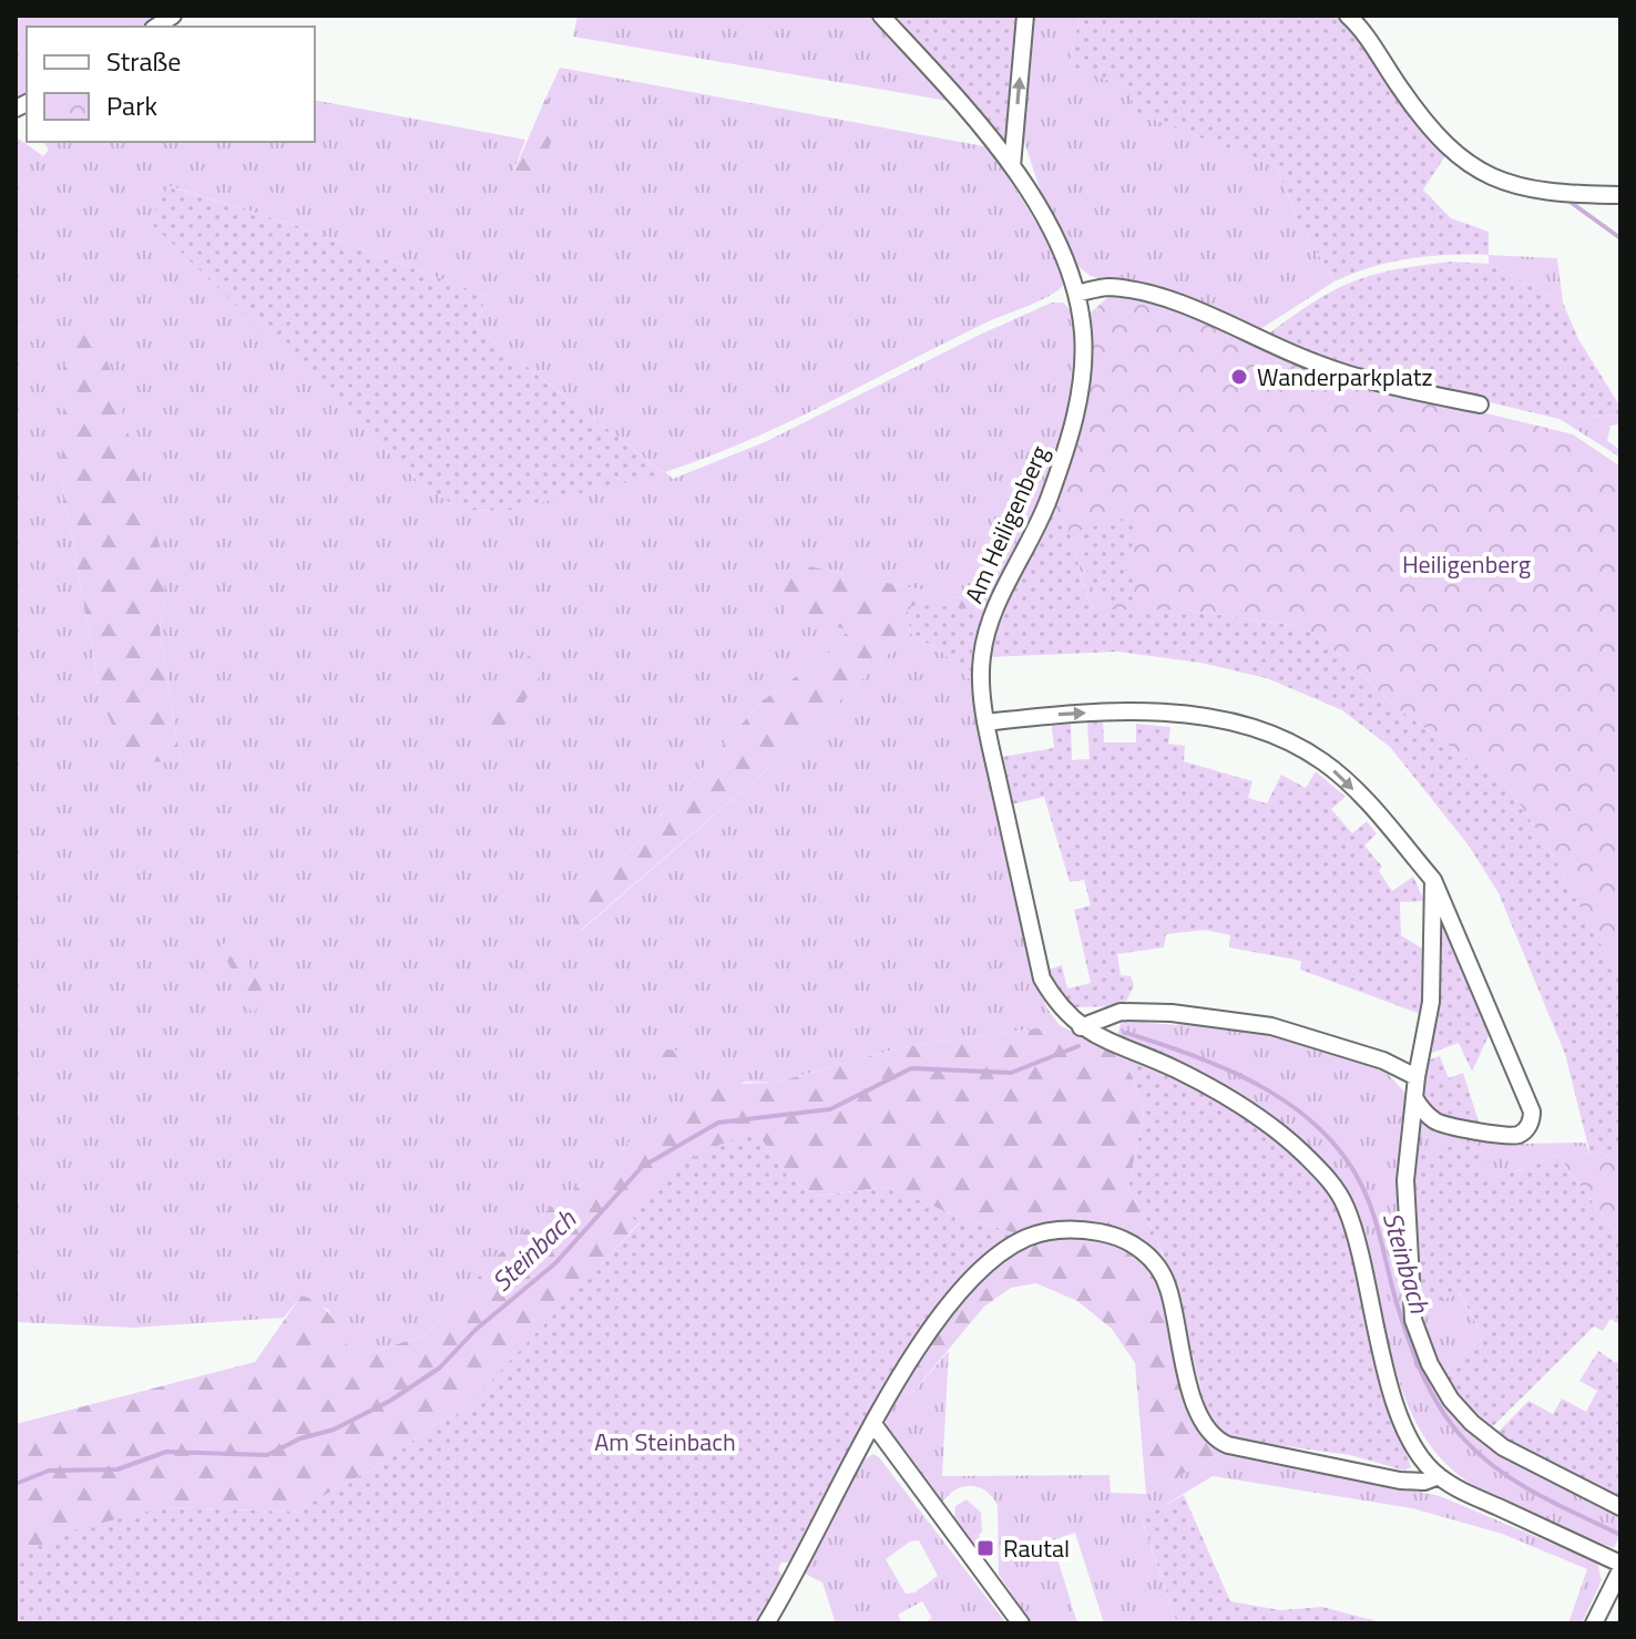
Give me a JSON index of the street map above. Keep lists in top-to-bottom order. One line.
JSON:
{"streets":{"street":["Am Heiligenberg"]},"water":["Steinbach"],"parks":["Heiligenberg","Am Steinbach"],"places":{"other":["Wanderparkplatz"],"transit":["Rautal"]},"legend":["Straße","Park"]}
